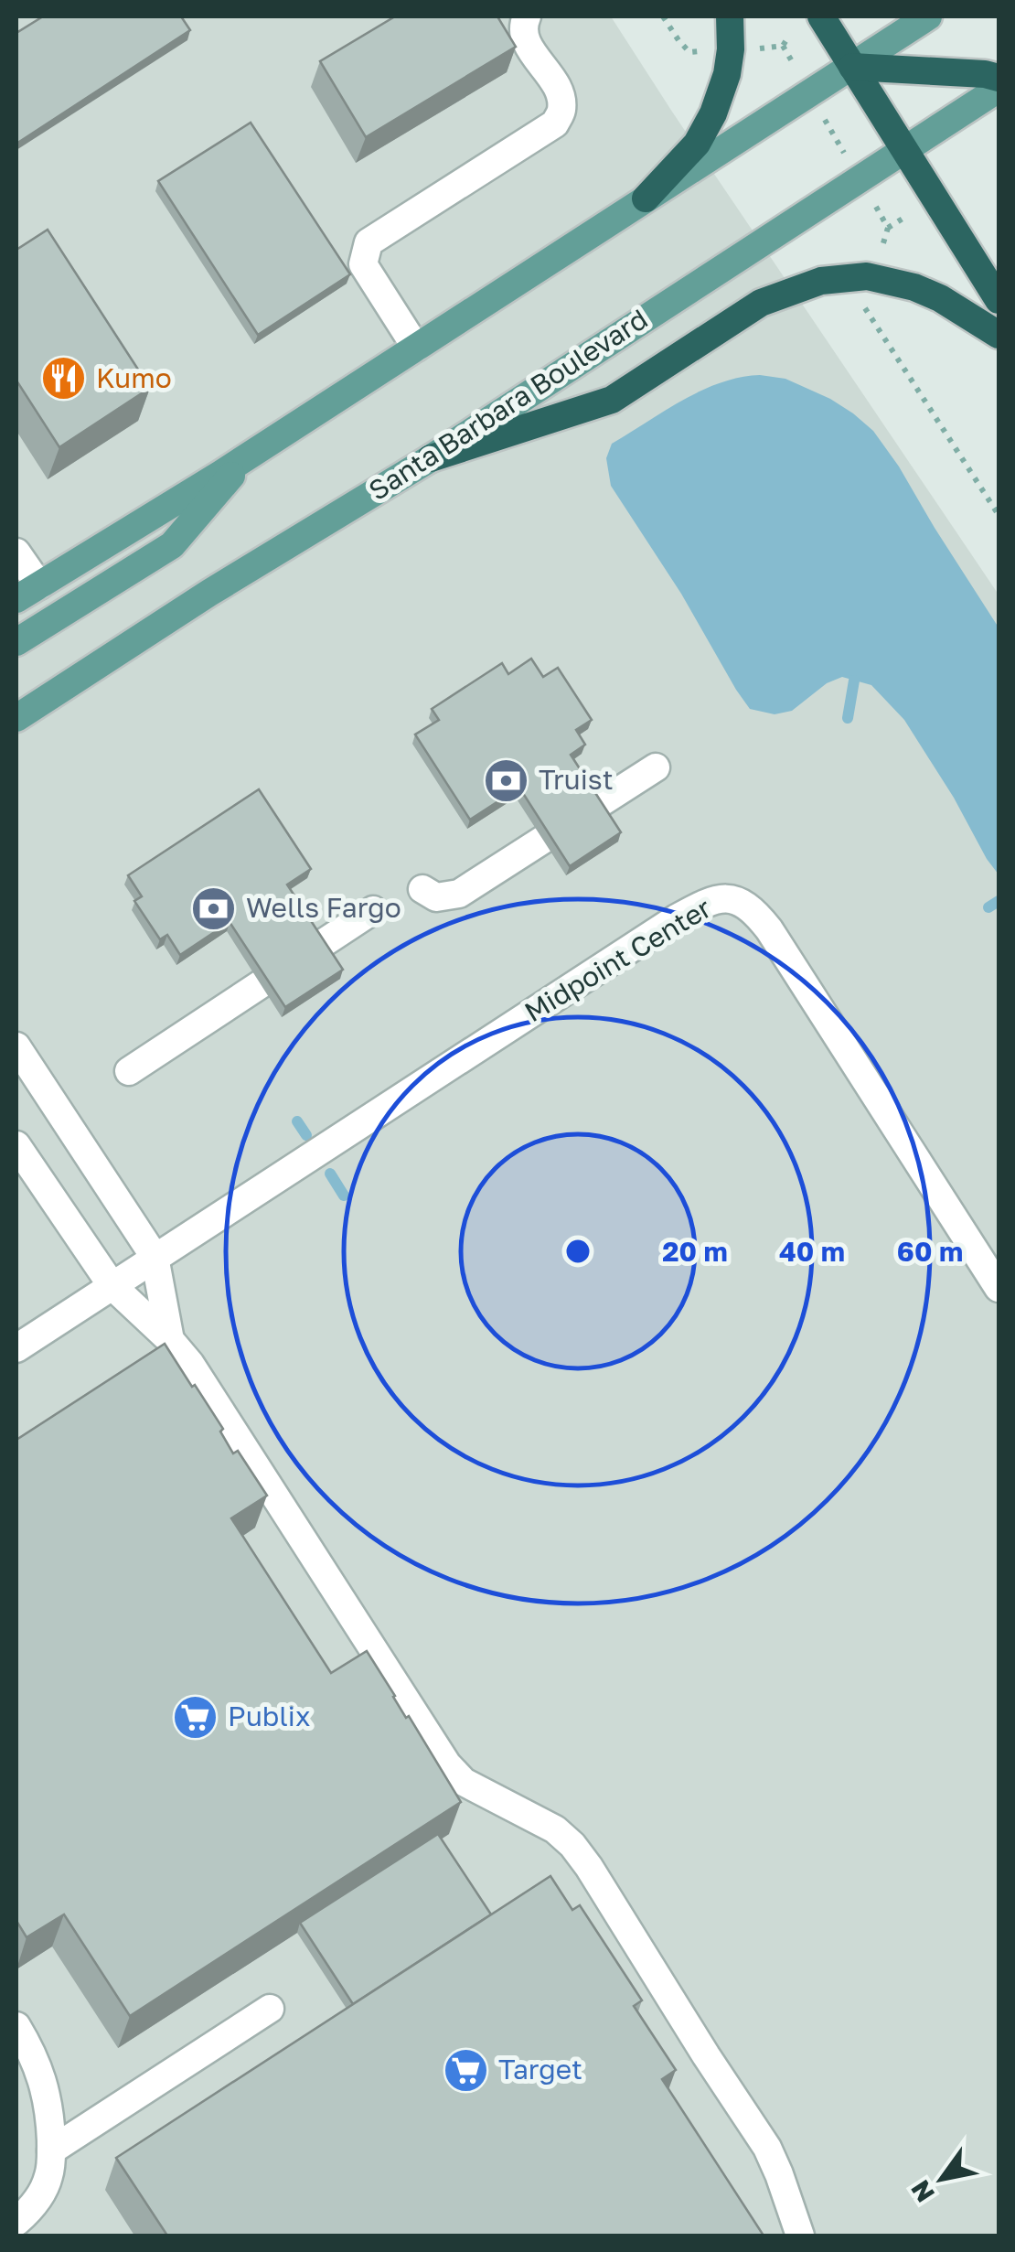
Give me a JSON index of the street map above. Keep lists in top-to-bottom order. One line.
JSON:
{"streets":{"main road":["Santa Barbara Boulevard"],"lane":["Midpoint Center"]},"places":{"restaurant":["Kumo"],"bank":["Truist","Wells Fargo"],"supermarket":["Publix","Target"]},"north":"bottom left","rings":["20 m","40 m","60 m"]}
